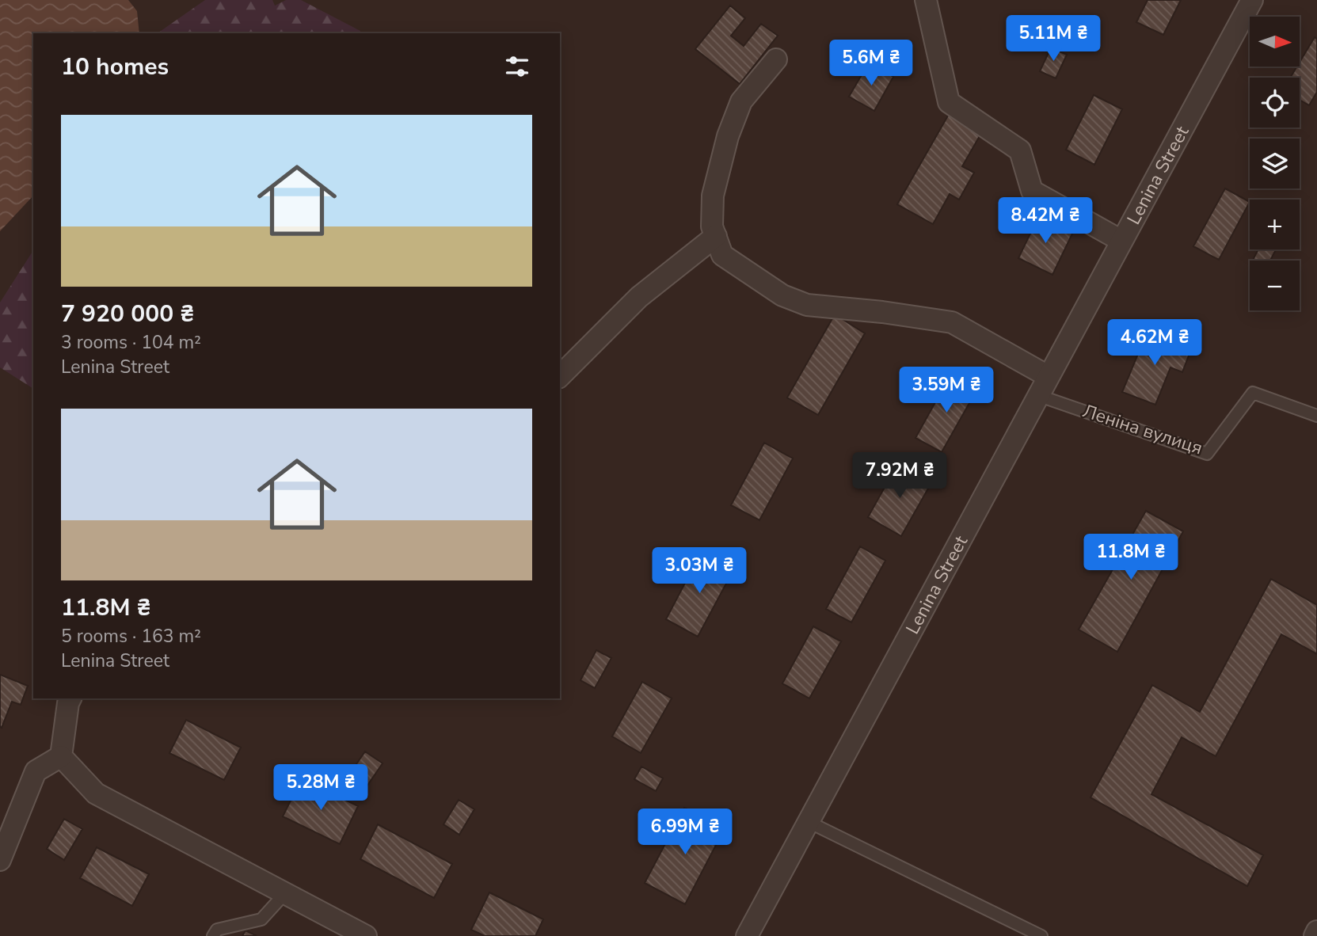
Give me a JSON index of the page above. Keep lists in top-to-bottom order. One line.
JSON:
{"streets":{"street":["Lenina Street"],"lane":["Леніна вулиця"]},"crossings":[["Lenina Street","Леніна вулиця"]],"north":"right","page":{"price":["5.11M ₴","5.6M ₴","8.42M ₴","4.62M ₴","3.59M ₴","7.92M ₴","11.8M ₴","3.03M ₴","5.28M ₴","6.99M ₴"],"map_buttons":["+","−"],"heading":"10 homes","list":[{"name":"7 920 000 ₴","note":"3 rooms · 104 m² · Lenina Street"},{"name":"11.8M ₴","note":"5 rooms · 163 m² · Lenina Street"}]}}
